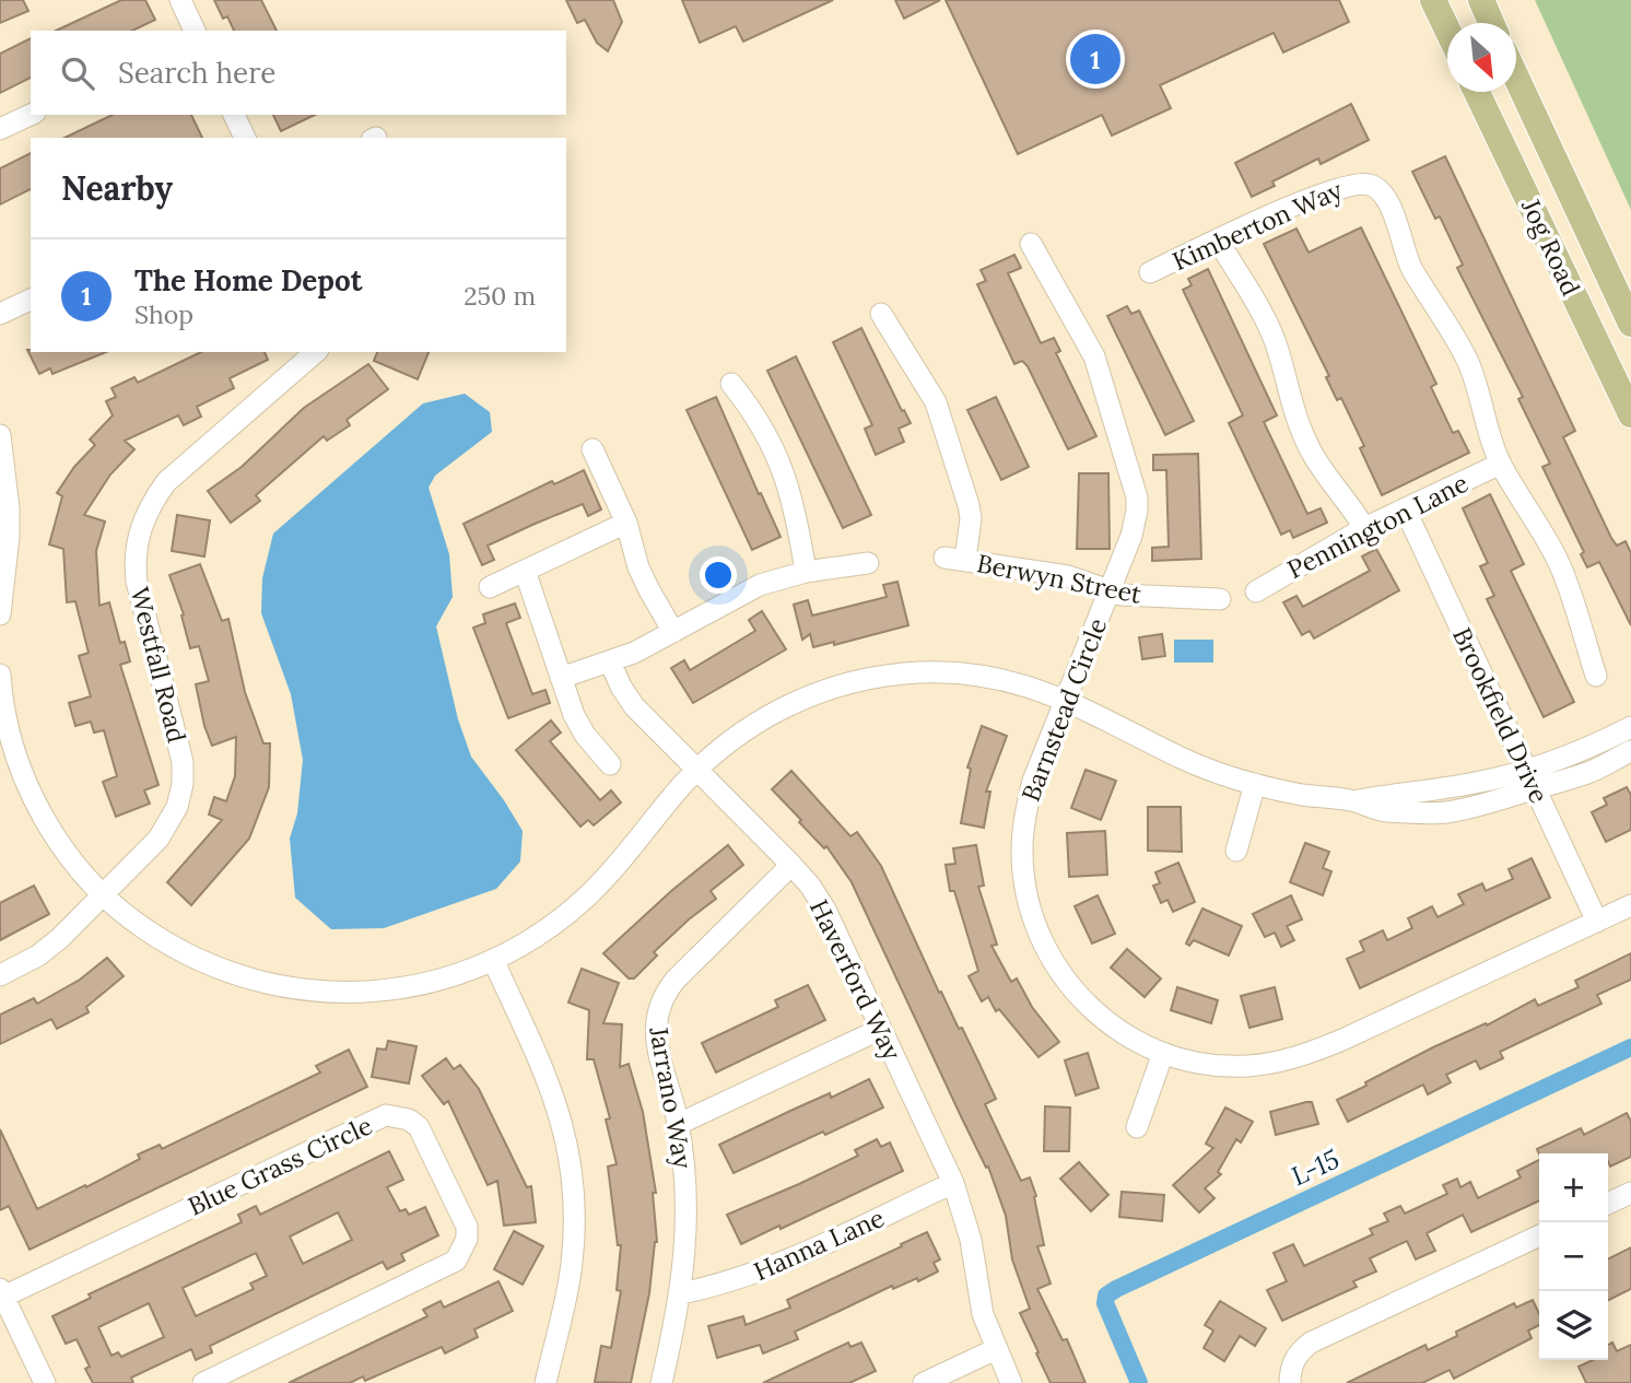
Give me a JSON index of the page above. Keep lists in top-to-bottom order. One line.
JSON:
{"streets":{"main road":["Jog Road"],"street":["Kimberton Way","Pennington Lane","Berwyn Street","Westfall Road","Barnstead Circle","Brookfield Drive","Haverford Way","Jarrano Way","Blue Grass Circle","Hanna Lane"]},"crossings":[["Kimberton Way","Pennington Lane"],["Pennington Lane","Brookfield Drive"],["Berwyn Street","Barnstead Circle"],["Barnstead Circle","Brookfield Drive"],["Haverford Way","Jarrano Way"],["Haverford Way","Hanna Lane"],["Jarrano Way","Hanna Lane"]],"water":["L-15"],"north":"bottom right","page":{"pins":"1","search":"Search here","heading":"Nearby","list":[{"mark":"1","name":"The Home Depot","note":"Shop","value":"250 m"}],"map_buttons":["+","−"]}}
